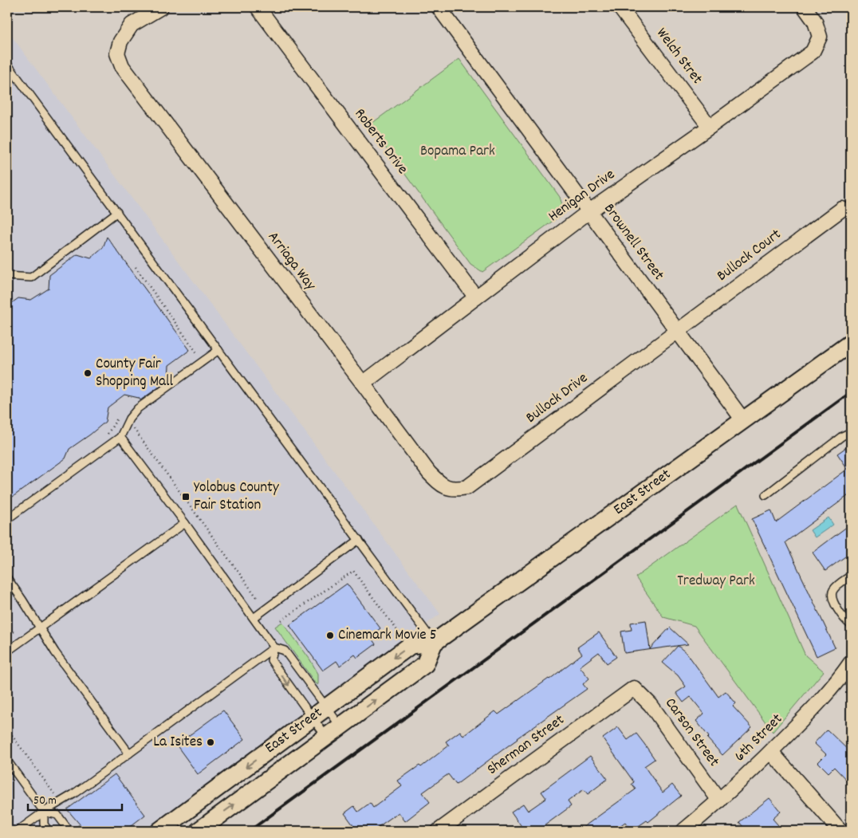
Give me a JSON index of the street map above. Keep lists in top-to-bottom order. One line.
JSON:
{"streets":{"street":["Welch Stret","Roberts Drive","Henigan Drive","Brownell Street","Bullock Court","Arriaga Way","Bullock Drive","East Street","Carson Street","6th Street","Sherman Street"]},"crossings":[["Welch Stret","Henigan Drive"],["Roberts Drive","Henigan Drive"],["Henigan Drive","Brownell Street"],["Henigan Drive","Arriaga Way"],["Brownell Street","Bullock Court"],["Brownell Street","Bullock Drive"],["Brownell Street","East Street"],["Bullock Court","Bullock Drive"],["Arriaga Way","Bullock Drive"],["Carson Street","6th Street"],["Carson Street","Sherman Street"]],"parks":["Bopama Park","Tredway Park"],"places":{"other":["County Fair Shopping Mall","Cinemark Movie 5","La Isites"],"transit":["Yolobus County Fair Station"]},"scale_bar":"50 m"}
